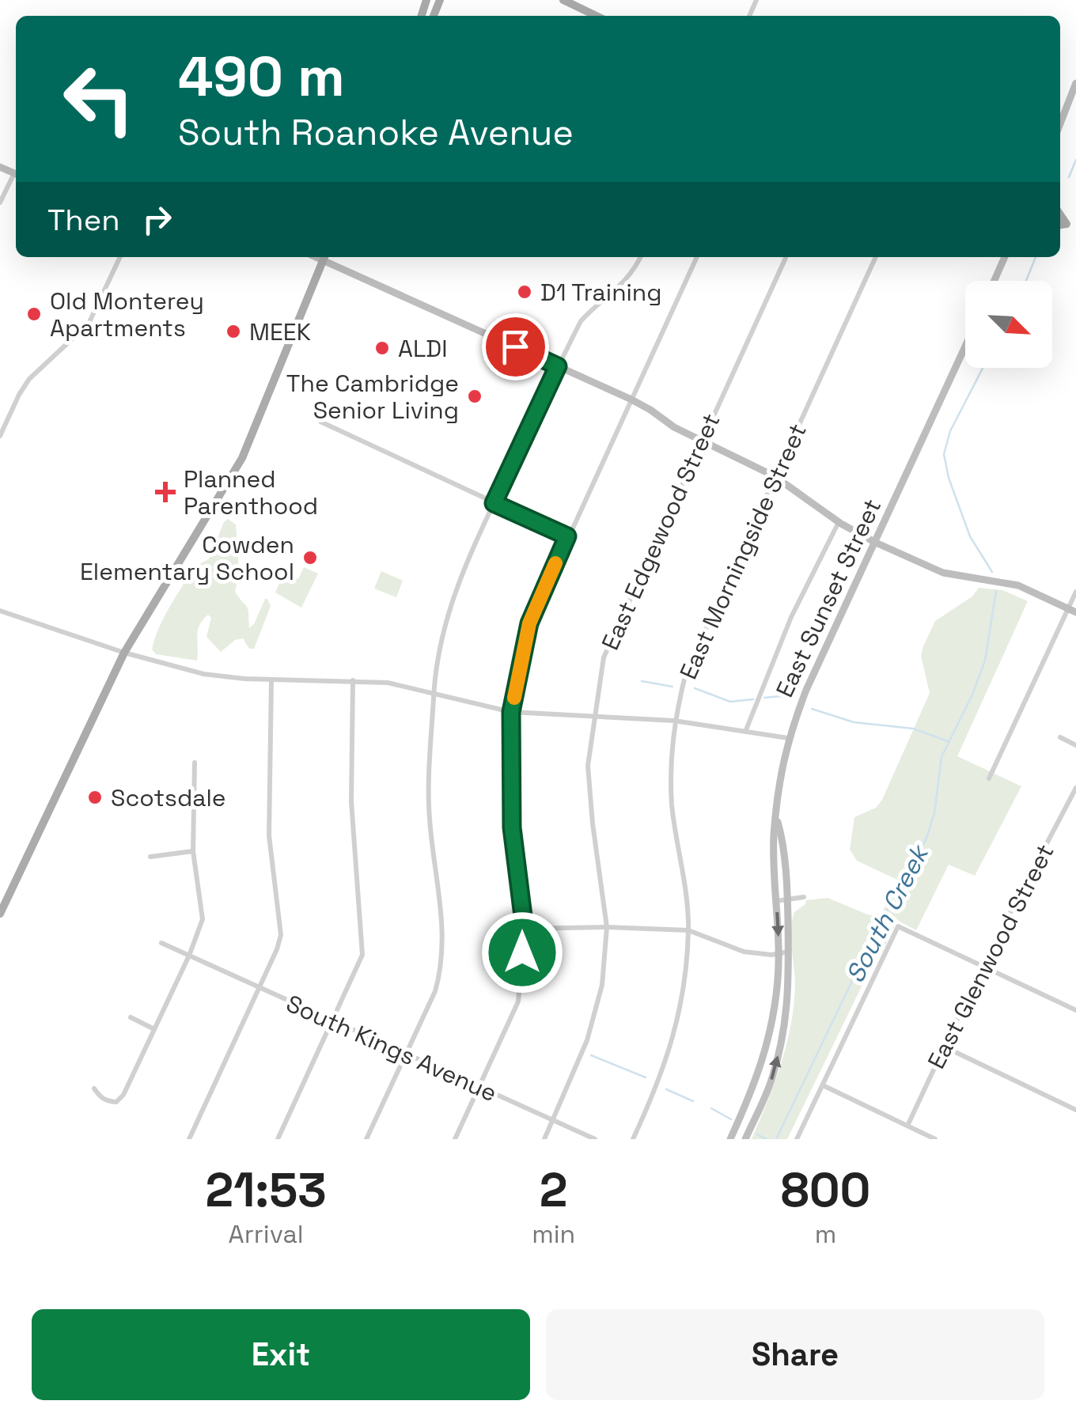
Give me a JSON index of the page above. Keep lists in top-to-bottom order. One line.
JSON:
{"streets":{"main road":["East Sunset Street"],"street":["East Edgewood Street","East Morningside Street","East Glenwood Street","South Kings Avenue"]},"crossings":[["East Edgewood Street","South Kings Avenue"]],"water":["South Creek"],"places":{"other":["D1 Training","Old Monterey Apartments","MEEK","ALDI","The Cambridge Senior Living","Cowden Elementary School","Scotsdale"],"health":["Planned Parenthood"]},"north":"bottom right","page":{"turn":["490 m","South Roanoke Avenue"],"then":"Then","eta":["21:53","Arrival","2","min","800","m"],"buttons":["Exit","Share"]}}
